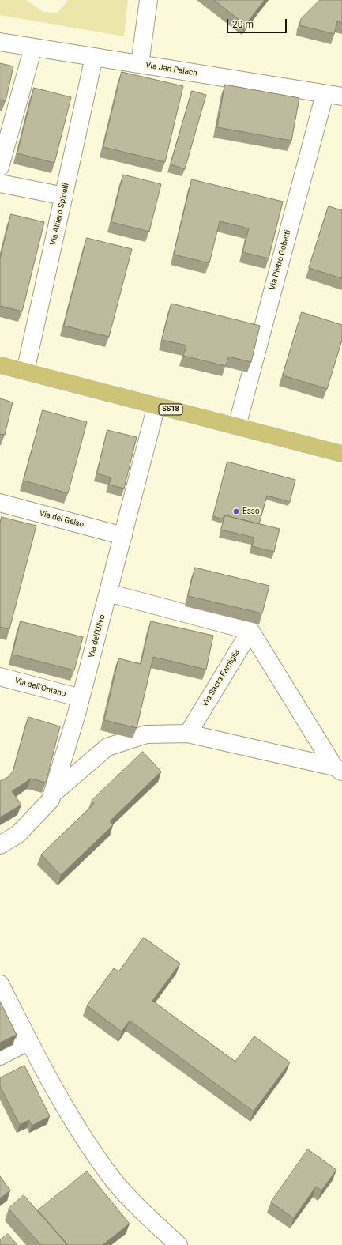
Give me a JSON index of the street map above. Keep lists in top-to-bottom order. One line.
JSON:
{"streets":{"main road":["SS18"],"street":["Via Jan Palach","Via Altiero Spinelli","Via Pietro Gobetti","Via del Gelso","Via dell'Ulivo","Via Sacra Famiglia","Via dell'Ontano"]},"crossings":[["Via Jan Palach","Via Altiero Spinelli"],["Via Jan Palach","Via Pietro Gobetti"],["Via Altiero Spinelli","SS18"],["Via Pietro Gobetti","SS18"],["SS18","Via dell'Ulivo"],["Via del Gelso","Via dell'Ulivo"],["Via dell'Ulivo","Via dell'Ontano"]],"places":["Esso"],"scale_bar":"20 m"}
